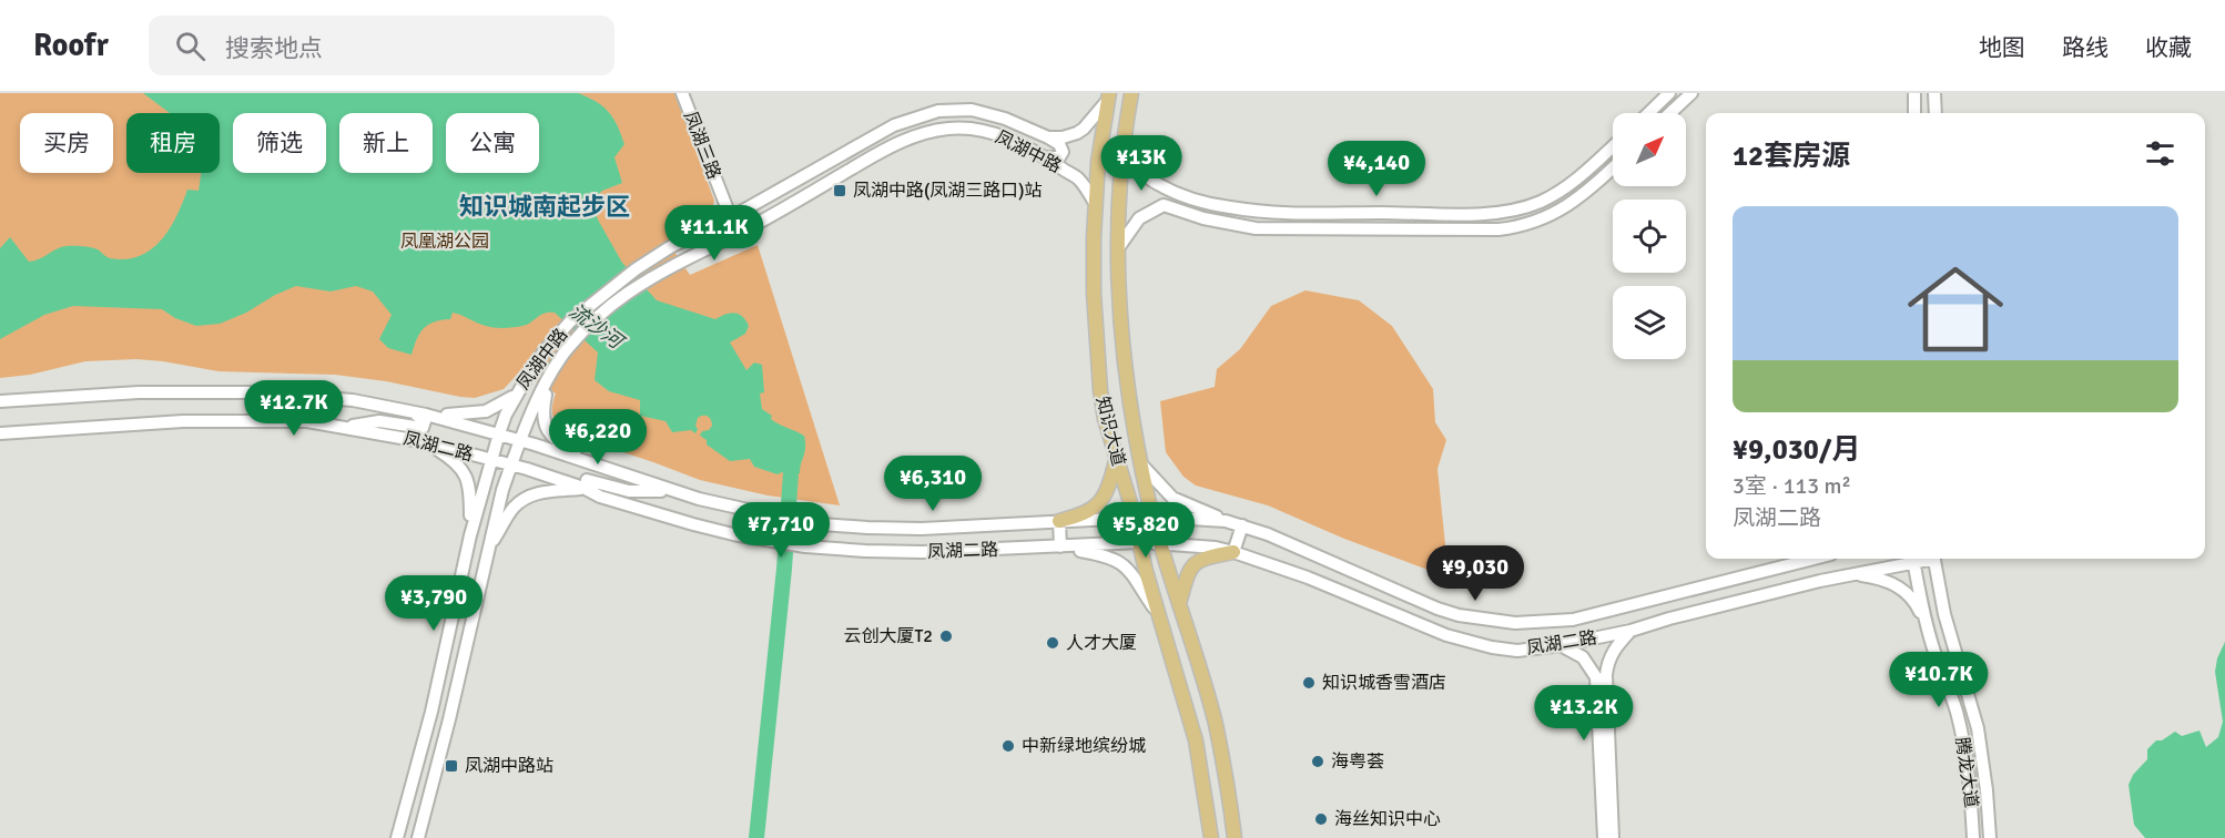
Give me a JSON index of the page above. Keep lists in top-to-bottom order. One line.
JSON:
{"streets":{"main road":["知识大道"],"street":["凤湖三路","凤湖中路","凤湖二路","腾龙大道"]},"crossings":[["凤湖三路","凤湖中路"],["凤湖中路","知识大道"],["凤湖中路","凤湖二路"],["知识大道","凤湖二路"],["凤湖二路","腾龙大道"]],"districts":["知识城南起步区"],"water":["流沙河"],"parks":["凤凰湖公园"],"places":{"transit":["凤湖中路(凤湖三路口)站","凤湖中路站"],"other":["云创大厦T2","人才大厦","知识城香雪酒店","中新绿地缤纷城","海粤荟","海丝知识中心"]},"north":"top right","page":{"header":"Roofr","search":"搜索地点","nav":["地图","路线","收藏"],"chip":["买房","租房","筛选","新上","公寓"],"heading":"12套房源","price":["¥13K","¥4,140","¥11.1K","¥12.7K","¥6,220","¥6,310","¥7,710","¥5,820","¥9,030","¥3,790","¥10.7K","¥13.2K"],"list":[{"name":"¥9,030/月","note":"3室 · 113 m² · 凤湖二路"}]}}
